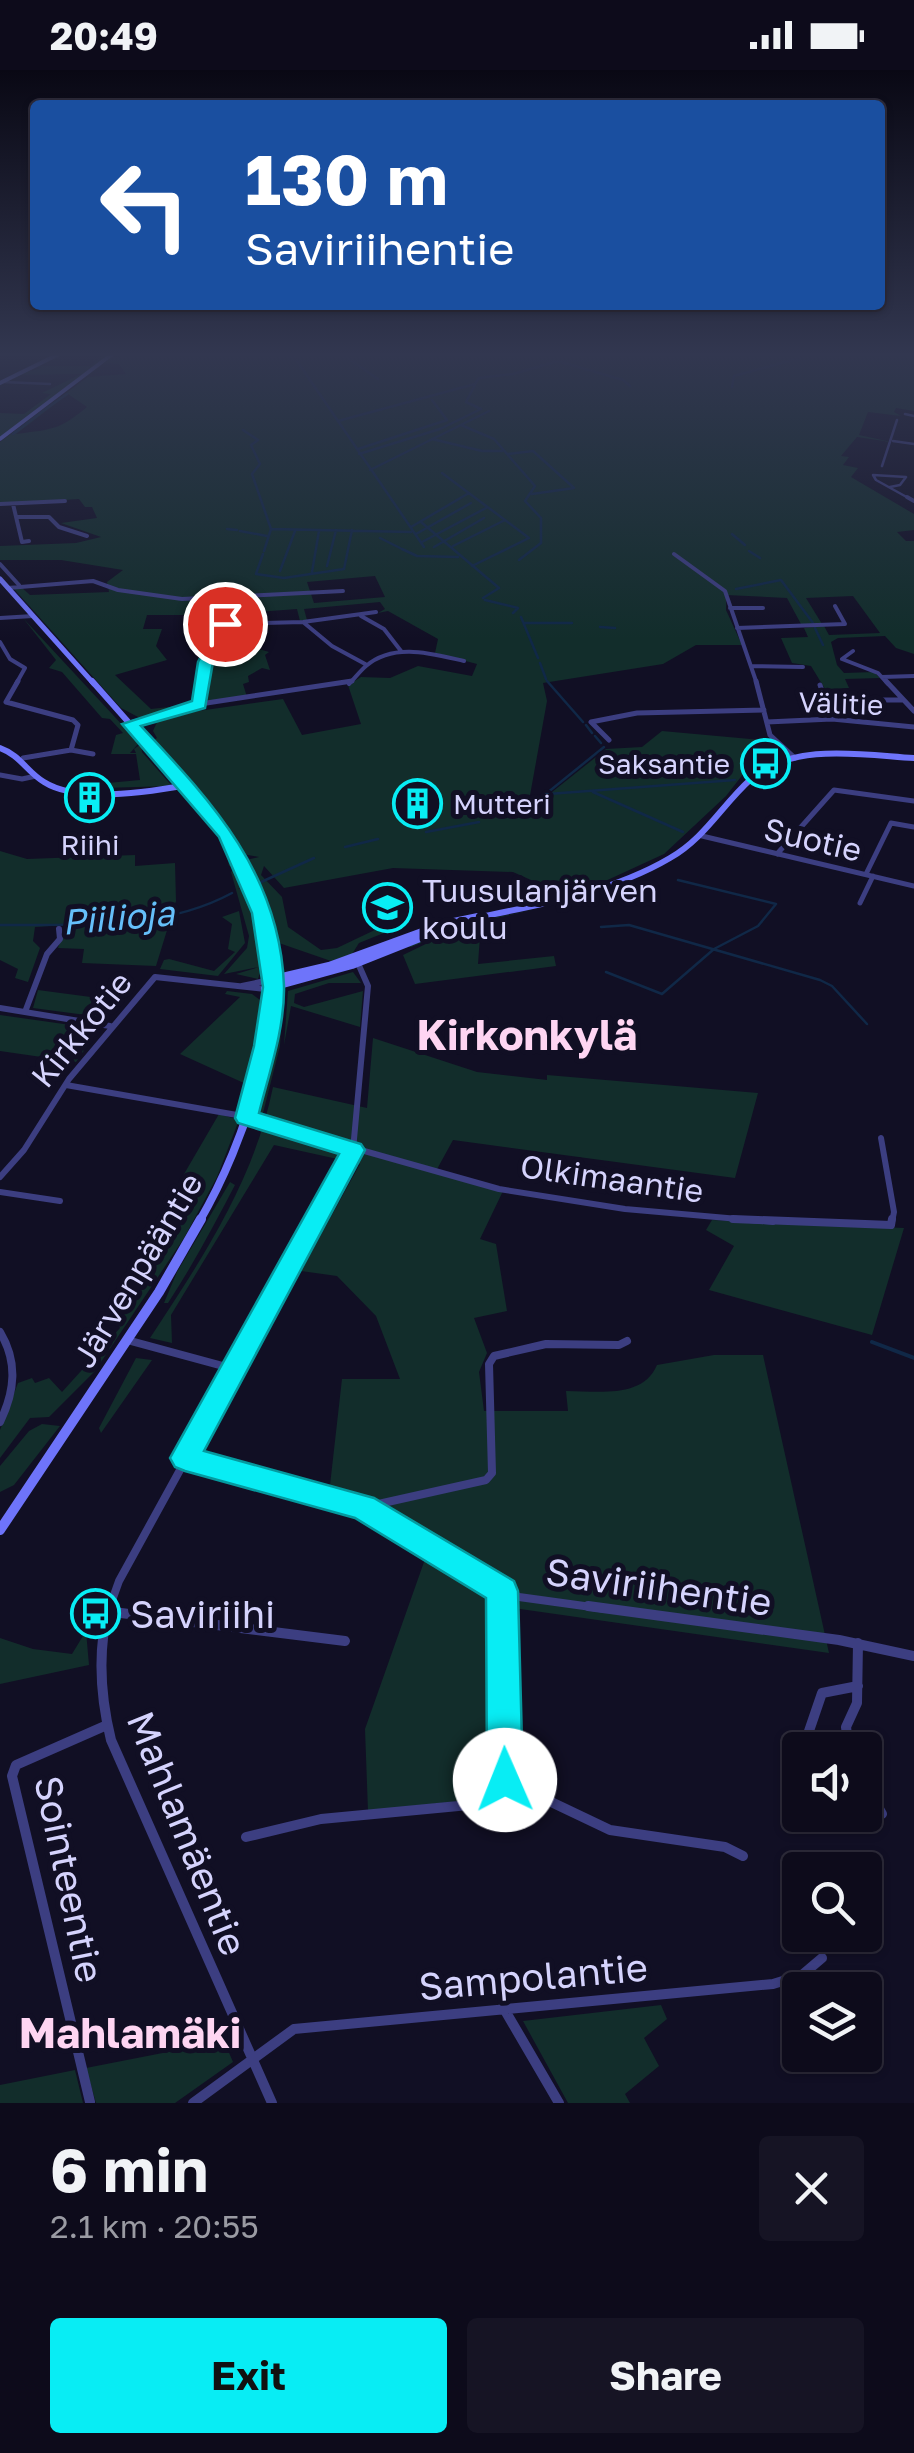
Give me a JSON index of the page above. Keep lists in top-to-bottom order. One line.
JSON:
{"streets":{"main road":["Järvenpääntie"],"street":["Välitie","Suotie","Kirkkotie","Olkimaantie","Saviriihentie","Mahlamäentie","Sointeentie","Sampolantie"]},"crossings":[["Kirkkotie","Olkimaantie"],["Kirkkotie","Järvenpääntie"],["Olkimaantie","Järvenpääntie"],["Olkimaantie","Mahlamäentie"],["Saviriihentie","Mahlamäentie"],["Mahlamäentie","Sointeentie"],["Mahlamäentie","Sampolantie"]],"districts":["Kirkonkylä","Mahlamäki"],"water":["Piilioja"],"places":{"bus stop":["Saksantie","Saviriihi"],"building":["Riihi","Mutteri"],"school or university":["Tuusulanjärven koulu"]},"page":{"status":"20:49","turn":["130 m","Saviriihentie"],"heading":["6 min","2.1 km · 20:55"],"buttons":["Exit","Share"]}}
